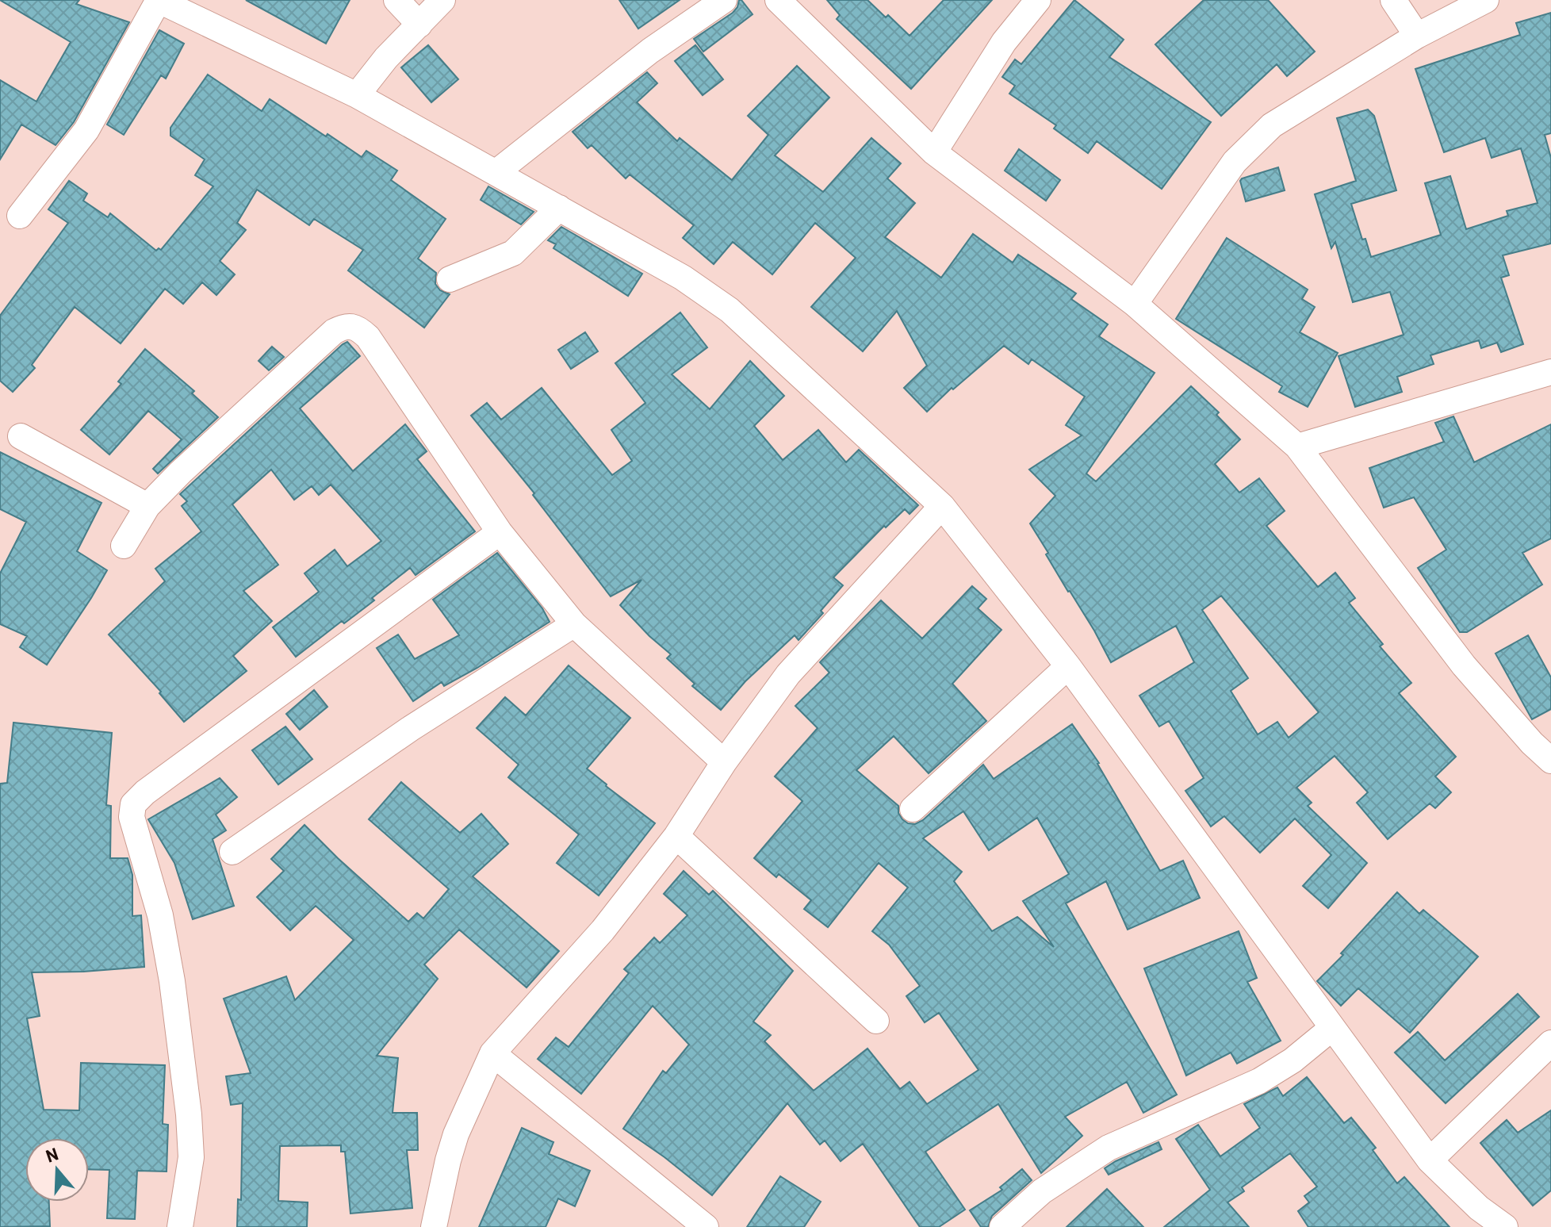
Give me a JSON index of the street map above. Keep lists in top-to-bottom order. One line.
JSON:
{"north":"top"}
